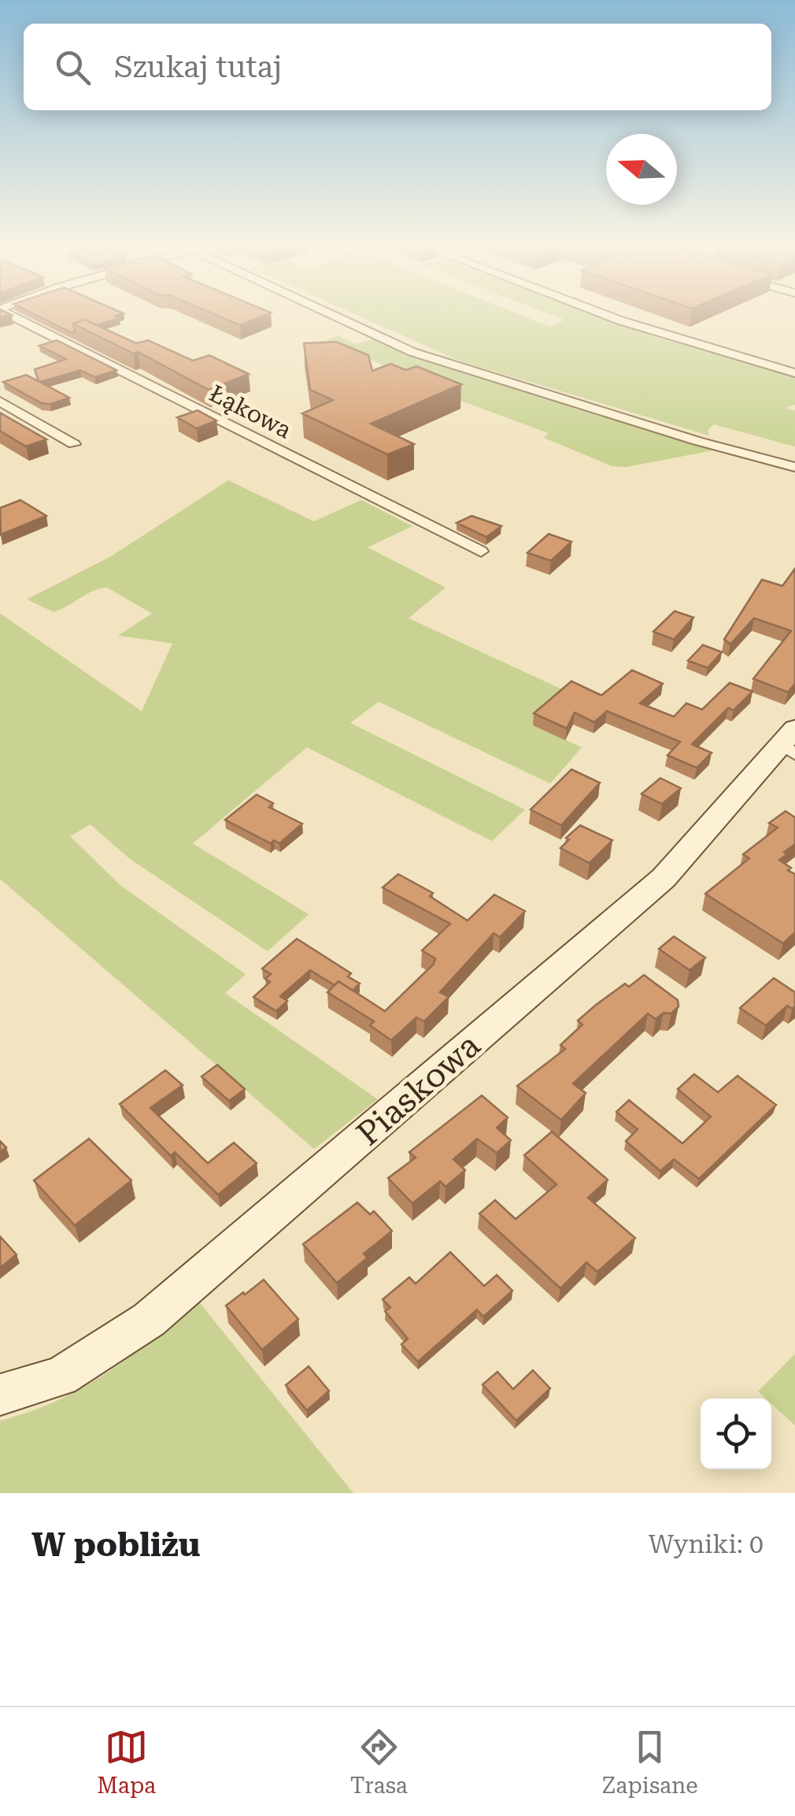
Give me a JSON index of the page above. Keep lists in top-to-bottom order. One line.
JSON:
{"streets":{"street":["Łąkowa","Piaskowa"]},"north":"left","page":{"search":"Szukaj tutaj","heading":["W pobliżu","Wyniki: 0"],"nav":["Mapa","Trasa","Zapisane"]}}
